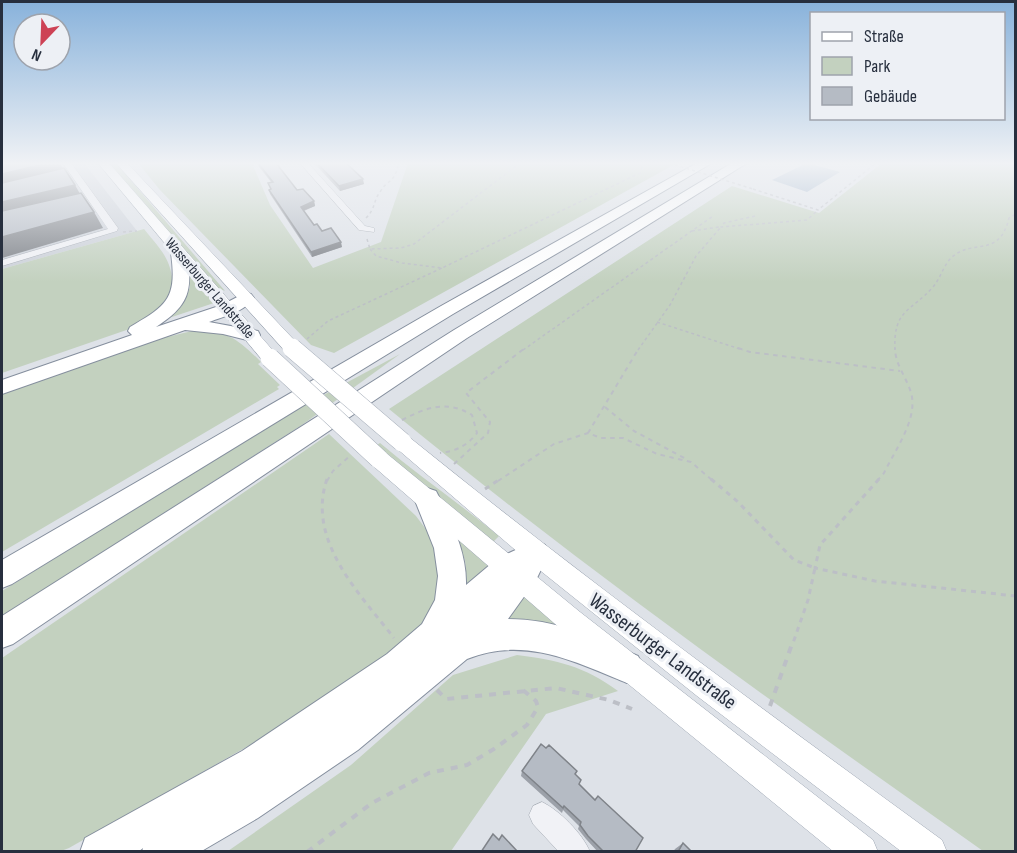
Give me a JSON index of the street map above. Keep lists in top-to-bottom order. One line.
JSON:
{"streets":{"main road":["Wasserburger Landstraße"]},"legend":["Straße","Park","Gebäude"],"north":"bottom left"}
